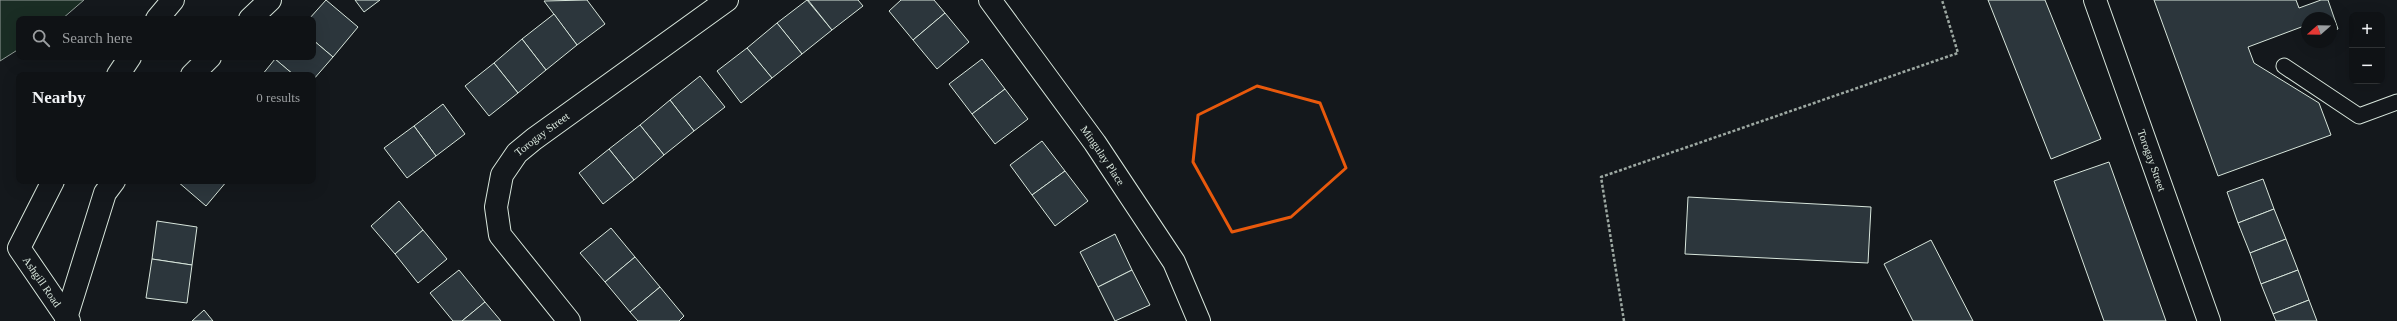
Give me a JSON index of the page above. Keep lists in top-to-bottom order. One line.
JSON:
{"streets":{"street":["Torogay Street","Mingulay Place","Ashgill Road"]},"north":"left","page":{"map_buttons":["+","−"],"search":"Search here","heading":["Nearby","0 results"]}}
